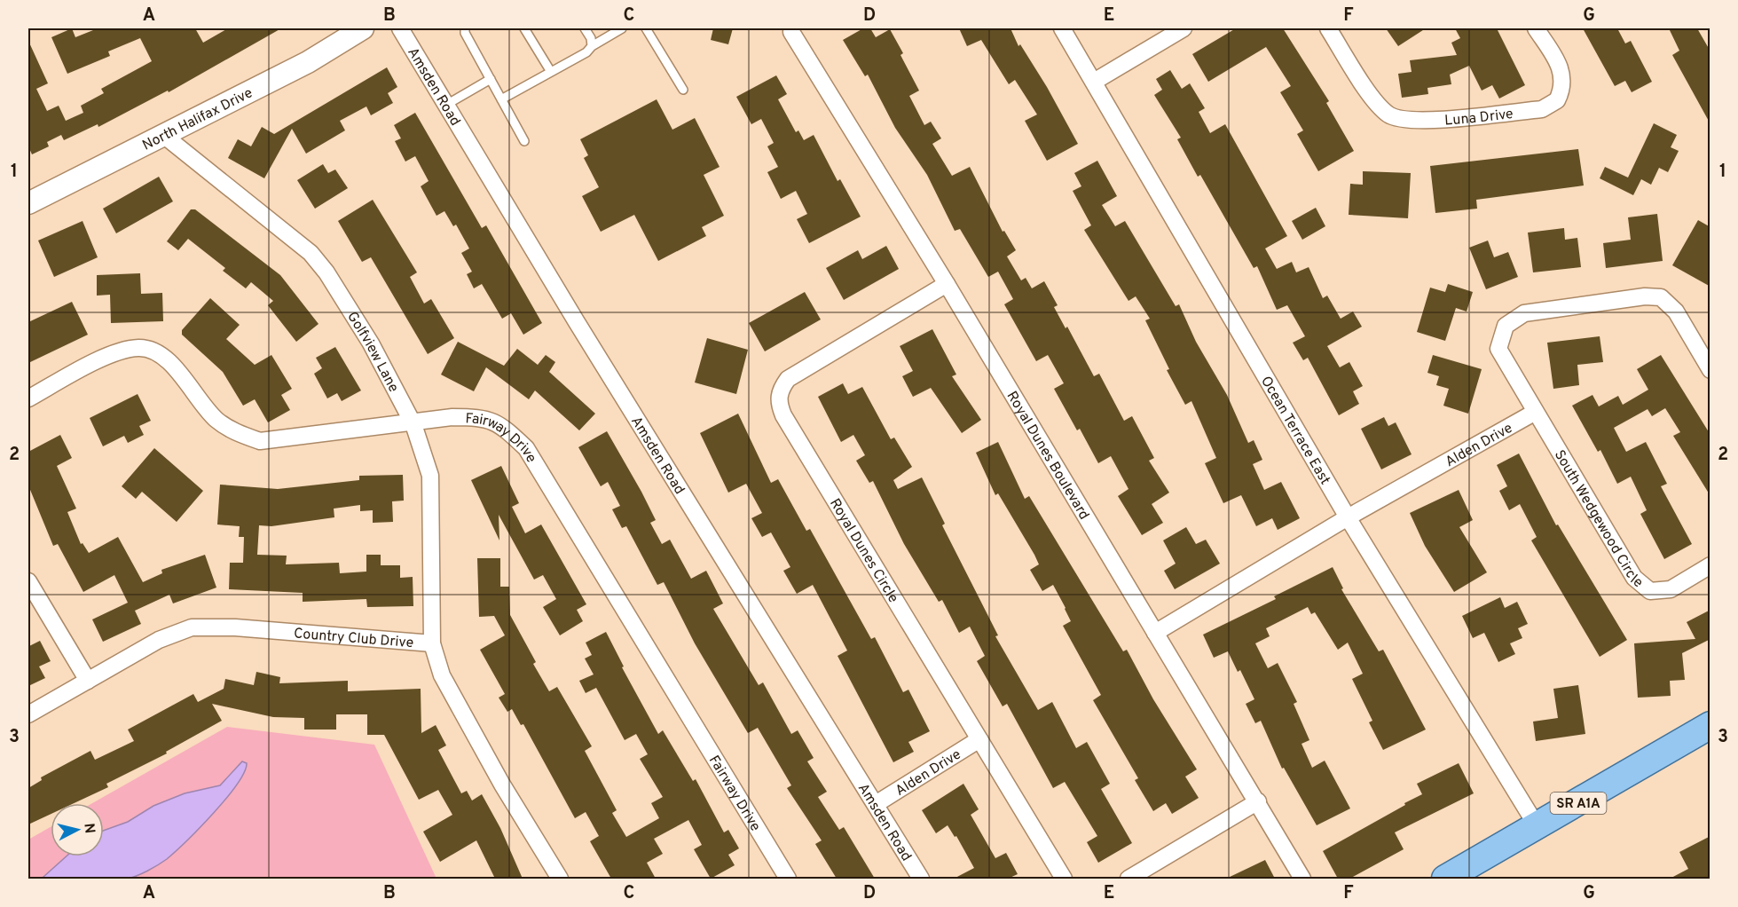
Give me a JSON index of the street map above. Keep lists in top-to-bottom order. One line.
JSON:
{"streets":{"main road":["SR A1A"],"street":["Amsden Road","Luna Drive","North Halifax Drive","Golfview Lane","Ocean Terrace East","Fairway Drive","Alden Drive","Royal Dunes Boulevard","South Wedgewood Circle","Royal Dunes Circle","Country Club Drive"]},"crossings":[["Amsden Road","Alden Drive"],["North Halifax Drive","Golfview Lane"],["Golfview Lane","Fairway Drive"],["Golfview Lane","Country Club Drive"],["Ocean Terrace East","Alden Drive"],["Ocean Terrace East","SR A1A"],["Alden Drive","Royal Dunes Boulevard"],["Alden Drive","South Wedgewood Circle"],["Alden Drive","Royal Dunes Circle"],["Royal Dunes Boulevard","Royal Dunes Circle"]],"north":"right","grid":{"columns":["A","B","C","D","E","F","G"],"rows":["1","2","3"]}}
